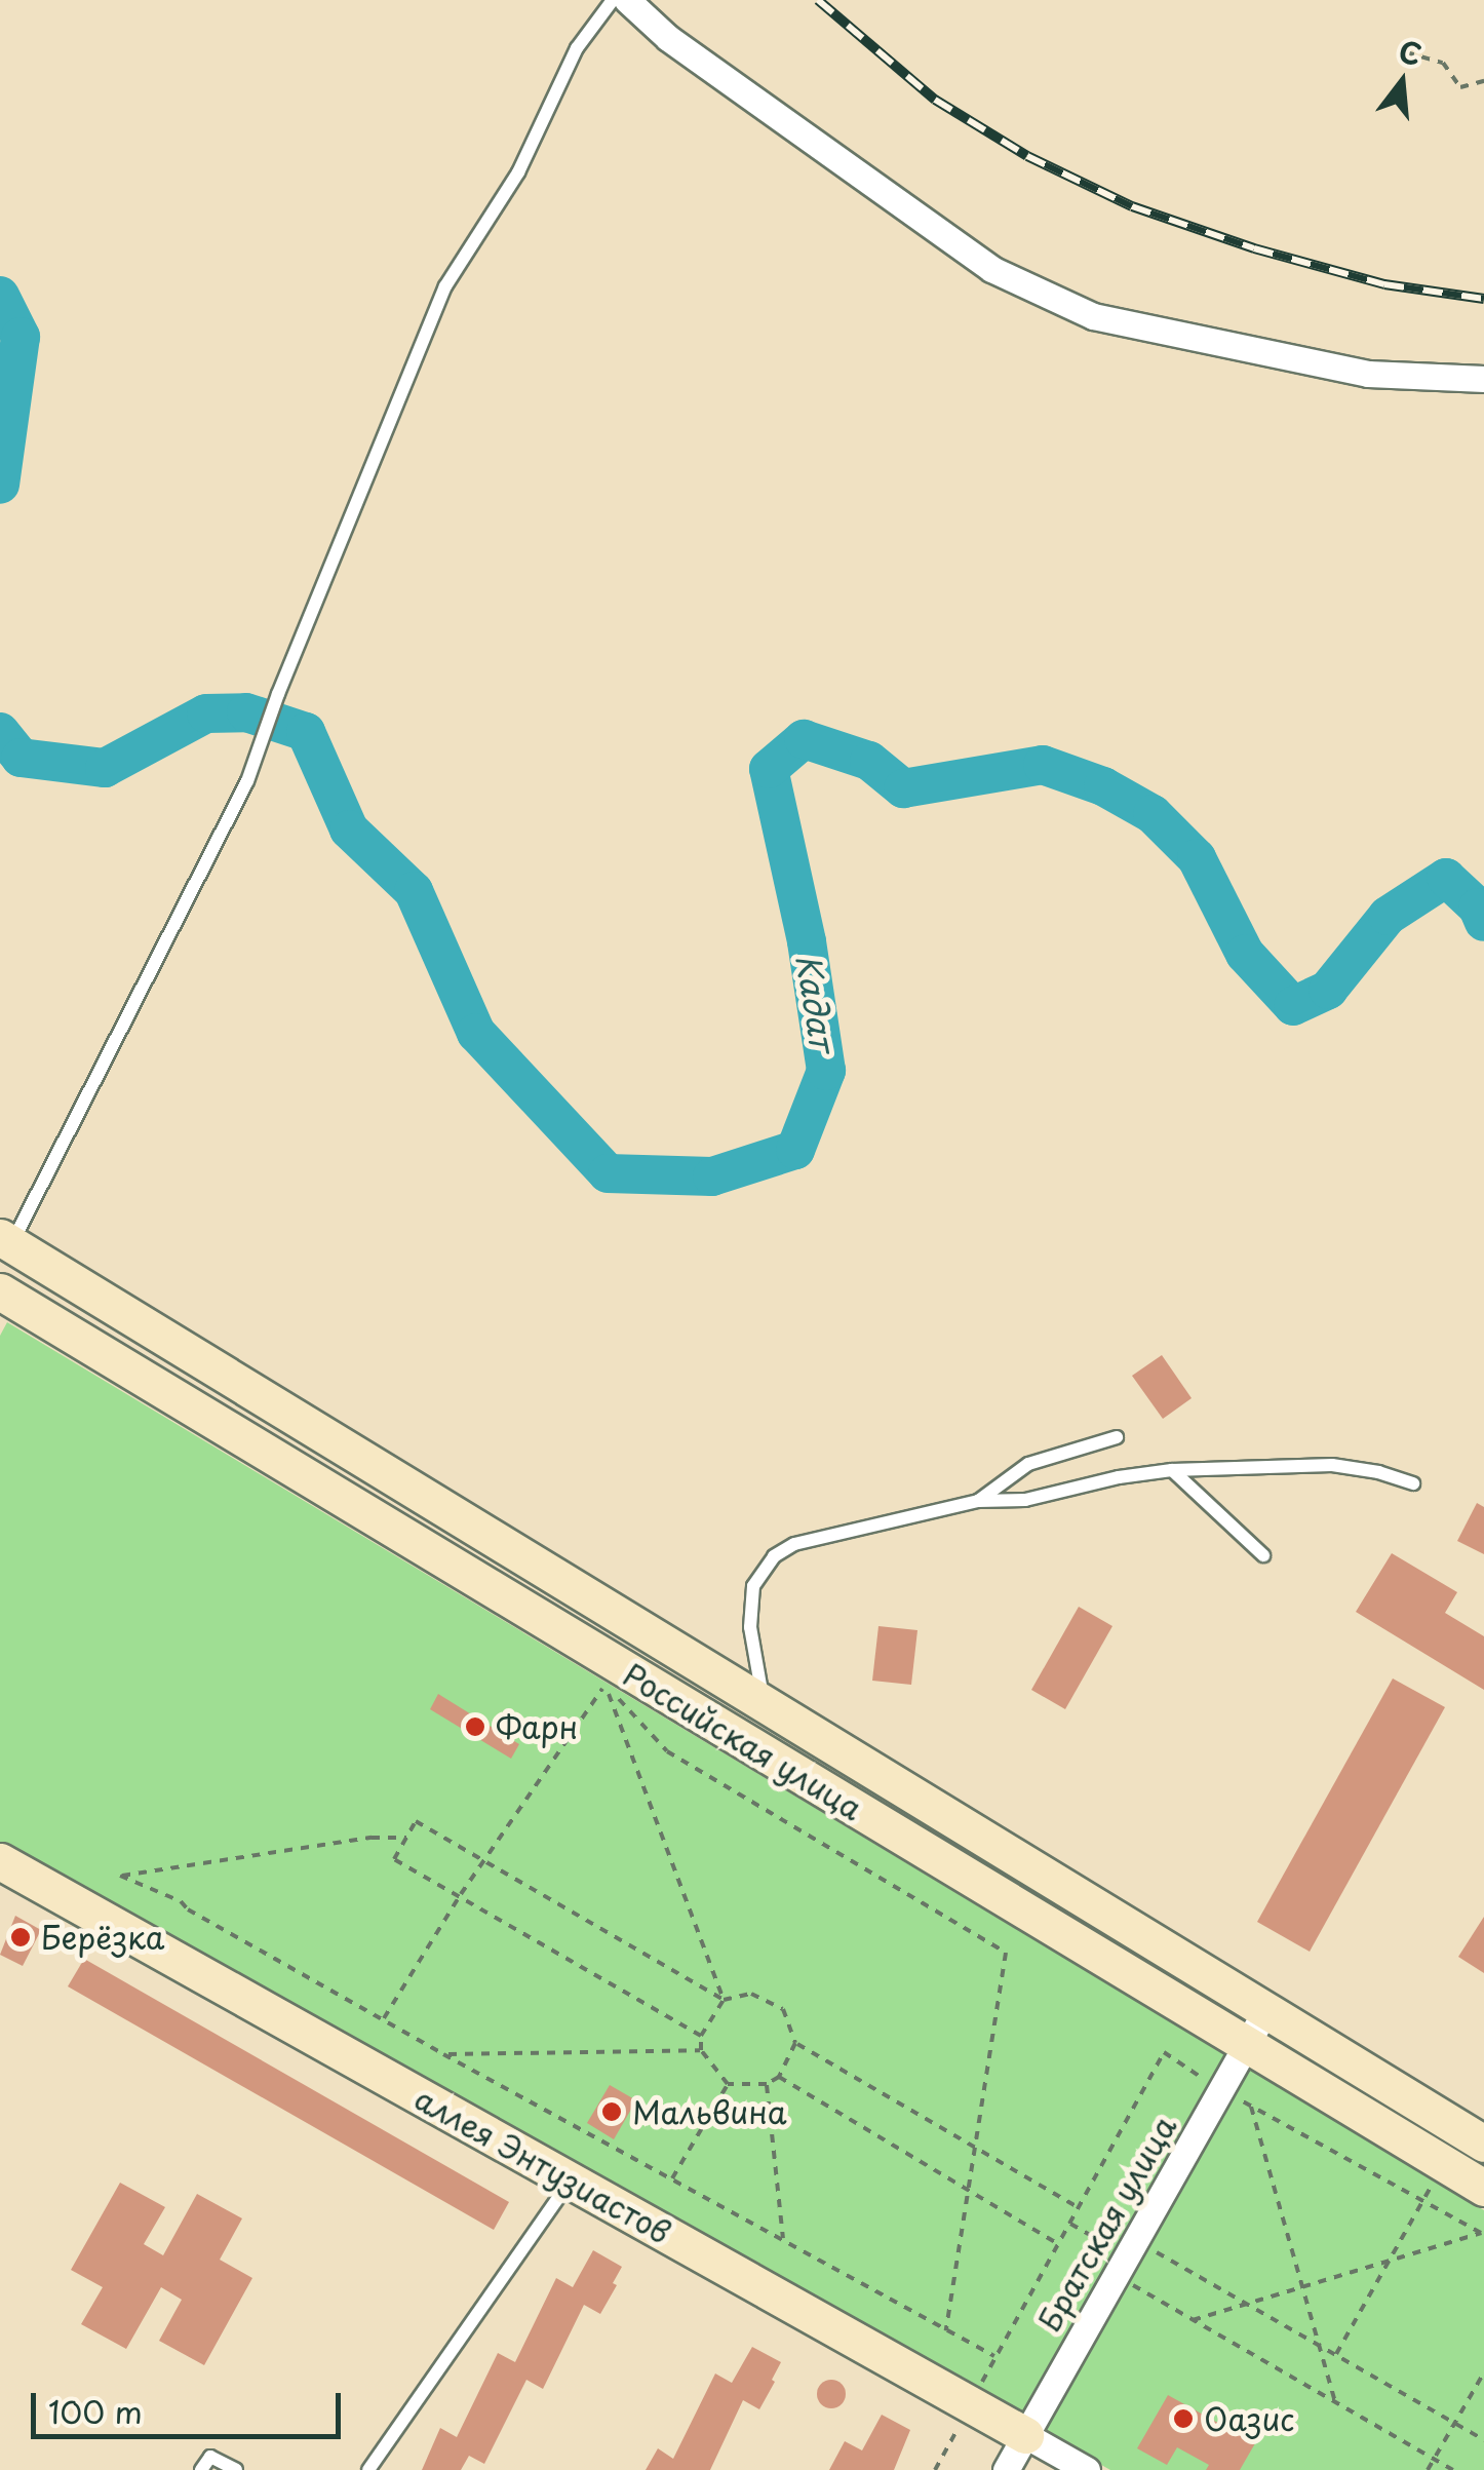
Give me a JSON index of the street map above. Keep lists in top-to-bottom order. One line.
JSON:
{"streets":{"main road":["Российская улица","аллея Энтузиастов"],"street":["Братская улица"]},"crossings":[["Российская улица","Братская улица"],["аллея Энтузиастов","Братская улица"]],"water":["Кадат"],"places":["Фарн","Берёзка","Мальвина","Оазис"],"scale_bar":"100 m","north":"top"}
